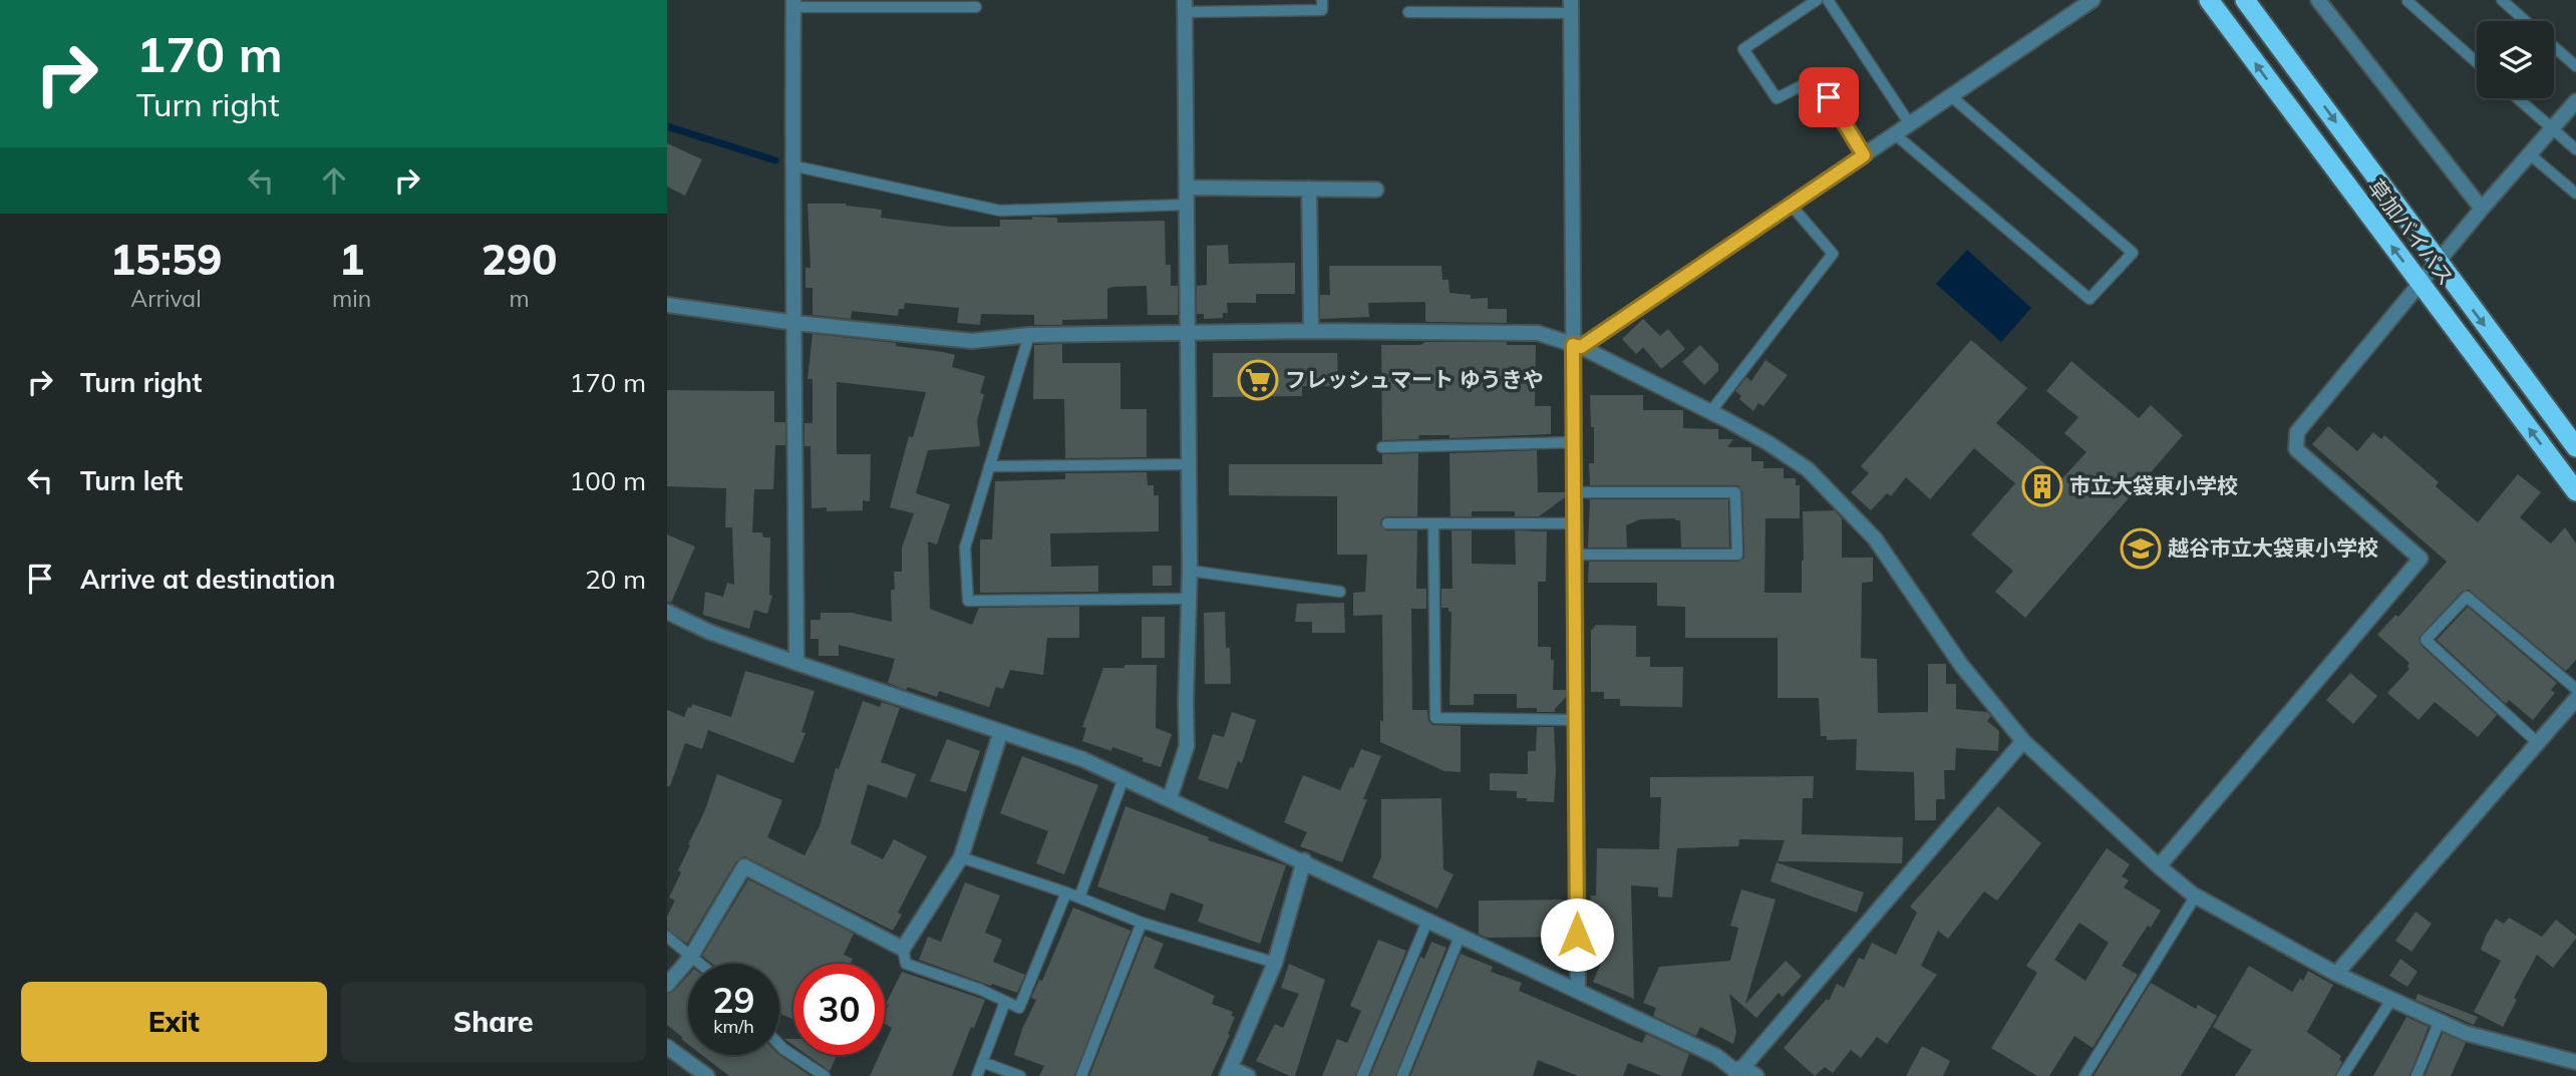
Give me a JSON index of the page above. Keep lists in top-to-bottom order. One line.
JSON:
{"streets":{"highway":["草加バイパス"]},"places":{"supermarket":["フレッシュマート ゆうきや"],"building":["市立大袋東小学校"],"school or university":["越谷市立大袋東小学校"]},"page":{"turn":["170 m","Turn right"],"eta":["15:59","Arrival","1","min","290","m"],"list":[{"name":"Turn right","value":"170 m"},{"name":"Turn left","value":"100 m"},{"name":"Arrive at destination","value":"20 m"}],"speed":"29 km/h","limit":"30","buttons":["Exit","Share"]}}
